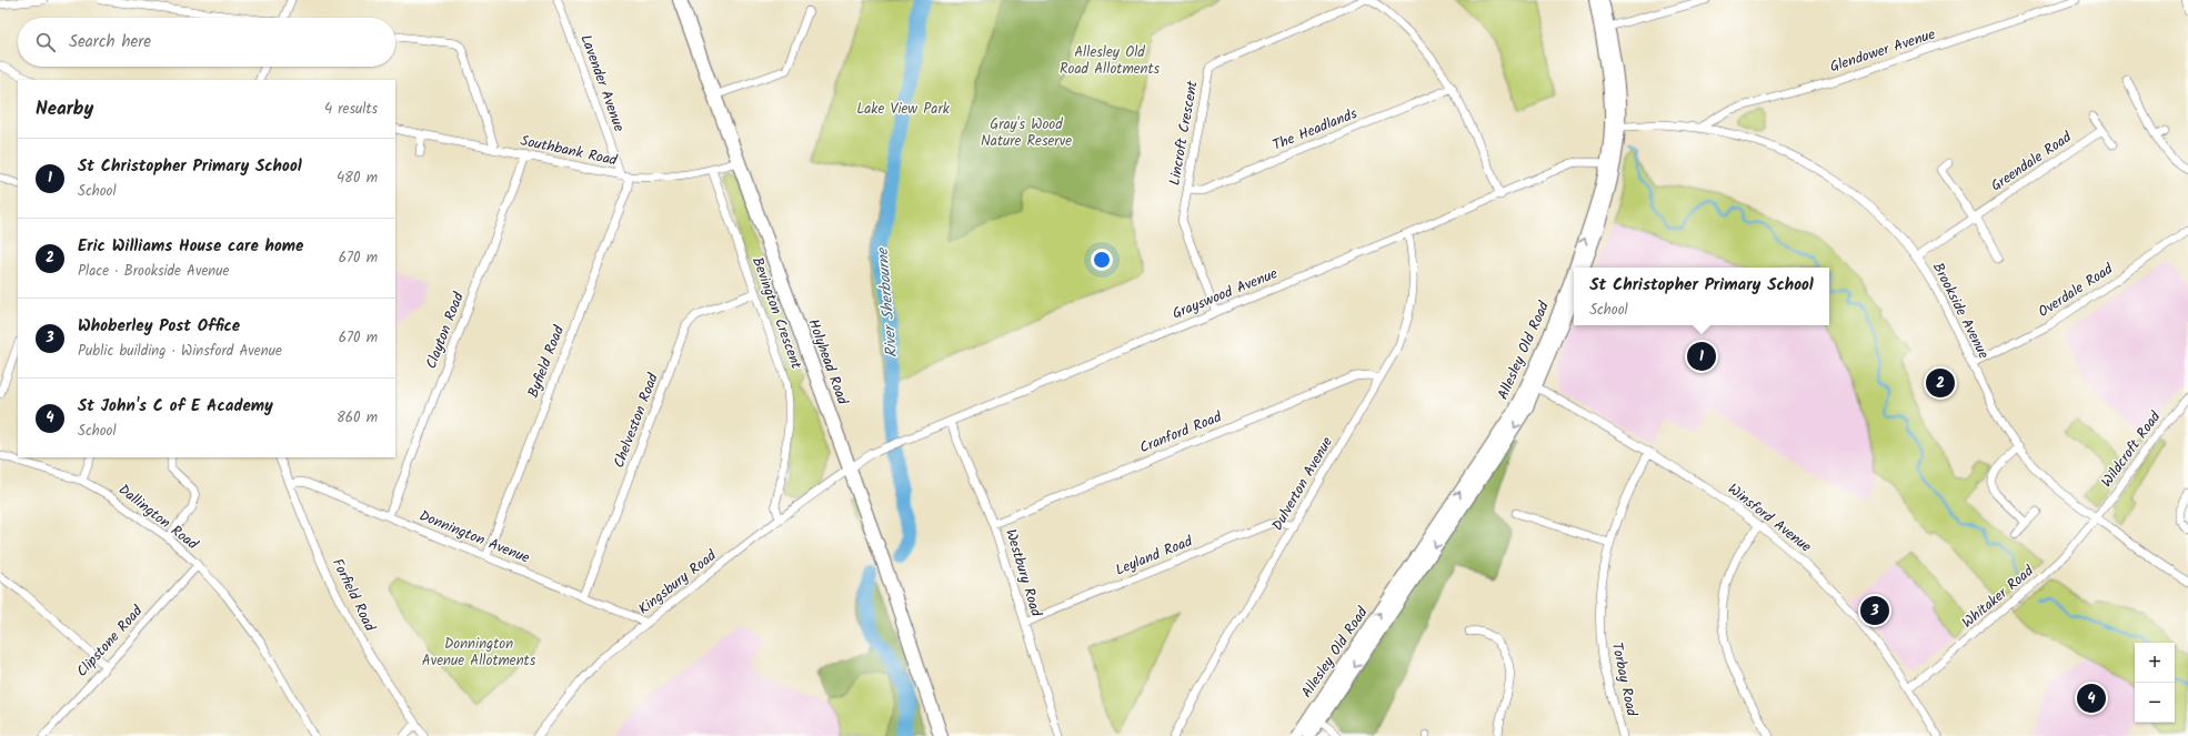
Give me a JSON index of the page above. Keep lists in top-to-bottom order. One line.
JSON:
{"streets":{"highway":["Holyhead Road"],"main road":["Allesley Old Road"],"street":["Glendower Avenue","Lavender Avenue","The Headlands","Lincroft Crescent","Southbank Road","Greendale Road","Overdale Road","Grayswood Avenue","Brookside Avenue","Bevington Crescent","Clayton Road","Byfield Road","Chelveston Road","Cranford Road","Wildcroft Road","Dulverton Avenue","Dallington Road","Winsford Avenue","Donnington Avenue","Leyland Road","Westbury Road","Kingsbury Road","Forfield Road","Whitaker Road","Clipstone Road","Torbay Road"]},"crossings":[["Glendower Avenue","Brookside Avenue"],["Lavender Avenue","Southbank Road"],["Lavender Avenue","Byfield Road"],["The Headlands","Lincroft Crescent"],["Lincroft Crescent","Grayswood Avenue"],["Southbank Road","Bevington Crescent"],["Southbank Road","Clayton Road"],["Southbank Road","Byfield Road"],["Southbank Road","Holyhead Road"],["Greendale Road","Brookside Avenue"],["Overdale Road","Brookside Avenue"],["Grayswood Avenue","Allesley Old Road"],["Grayswood Avenue","Holyhead Road"],["Grayswood Avenue","Dulverton Avenue"],["Grayswood Avenue","Westbury Road"],["Grayswood Avenue","Kingsbury Road"],["Brookside Avenue","Allesley Old Road"],["Brookside Avenue","Wildcroft Road"],["Brookside Avenue","Whitaker Road"],["Bevington Crescent","Chelveston Road"],["Bevington Crescent","Kingsbury Road"],["Clayton Road","Donnington Avenue"],["Allesley Old Road","Winsford Avenue"],["Byfield Road","Donnington Avenue"],["Holyhead Road","Kingsbury Road"],["Chelveston Road","Donnington Avenue"],["Cranford Road","Dulverton Avenue"],["Cranford Road","Westbury Road"],["Wildcroft Road","Whitaker Road"],["Dulverton Avenue","Leyland Road"],["Dallington Road","Clipstone Road"],["Winsford Avenue","Whitaker Road"],["Winsford Avenue","Torbay Road"],["Donnington Avenue","Kingsbury Road"],["Donnington Avenue","Forfield Road"],["Leyland Road","Westbury Road"]],"water":["River Sherbourne"],"parks":["Allesley Old Road Allotments","Lake View Park","Gray's Wood Nature Reserve","Donnington Avenue Allotments"],"page":{"search":"Search here","heading":["Nearby","4 results"],"list":[{"mark":"1","name":"St Christopher Primary School","note":"School","value":"480 m"},{"mark":"2","name":"Eric Williams House care home","note":"Place · Brookside Avenue","value":"670 m"},{"mark":"3","name":"Whoberley Post Office","note":"Public building · Winsford Avenue","value":"670 m"},{"mark":"4","name":"St John's C of E Academy","note":"School","value":"860 m"}],"popup":["St Christopher Primary School","School"],"pins":["1","2","3","4"],"map_buttons":["+","−"]}}
